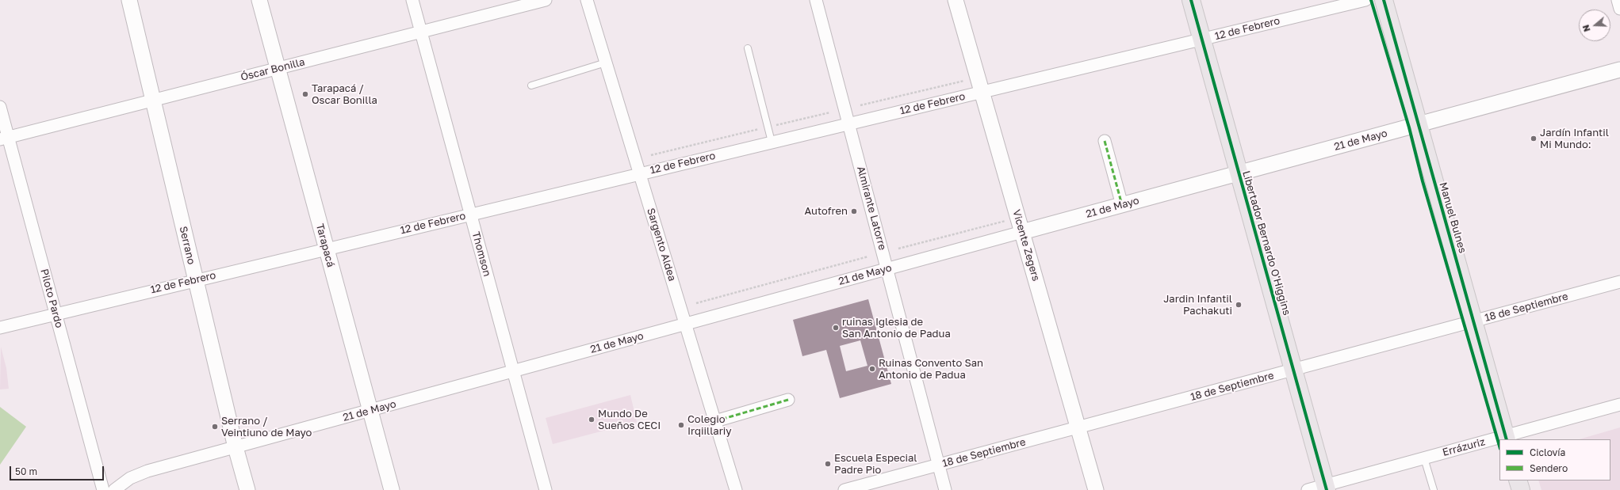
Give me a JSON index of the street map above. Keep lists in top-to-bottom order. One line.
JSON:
{"streets":{"main road":["Manuel Bulnes","Libertador Bernardo O'Higgins"],"street":["12 de Febrero","Óscar Bonilla","21 de Mayo","Almirante Latorre","Sargento Aldea","Serrano","Tarapacá","Vicente Zegers","Thomson","Piloto Pardo","18 de Septiembre","Errázuriz"]},"crossings":[["12 de Febrero","Almirante Latorre"],["12 de Febrero","Libertador Bernardo O'Higgins"],["12 de Febrero","Sargento Aldea"],["12 de Febrero","Serrano"],["12 de Febrero","Tarapacá"],["12 de Febrero","Vicente Zegers"],["12 de Febrero","Thomson"],["12 de Febrero","Piloto Pardo"],["Óscar Bonilla","Serrano"],["Óscar Bonilla","Tarapacá"],["Óscar Bonilla","Thomson"],["Óscar Bonilla","Piloto Pardo"],["21 de Mayo","Almirante Latorre"],["21 de Mayo","Manuel Bulnes"],["21 de Mayo","Libertador Bernardo O'Higgins"],["21 de Mayo","Sargento Aldea"],["21 de Mayo","Serrano"],["21 de Mayo","Tarapacá"],["21 de Mayo","Vicente Zegers"],["21 de Mayo","Thomson"],["Almirante Latorre","18 de Septiembre"],["Manuel Bulnes","18 de Septiembre"],["Manuel Bulnes","Errázuriz"],["Libertador Bernardo O'Higgins","18 de Septiembre"],["Libertador Bernardo O'Higgins","Errázuriz"],["Vicente Zegers","18 de Septiembre"]],"places":["Tarapacá / Oscar Bonilla","Jardín Infantil Mi Mundo:","Autofren","Jardin Infantil Pachakuti","ruinas Iglesia de San Antonio de Padua","Ruinas Convento San Antonio de Padua","Mundo De Sueños CECI","Colegio Irqiillariy","Serrano / Veintiuno de Mayo","Escuela Especial Padre Pio"],"legend":["Ciclovía","Sendero"],"scale_bar":"50 m","north":"left"}
